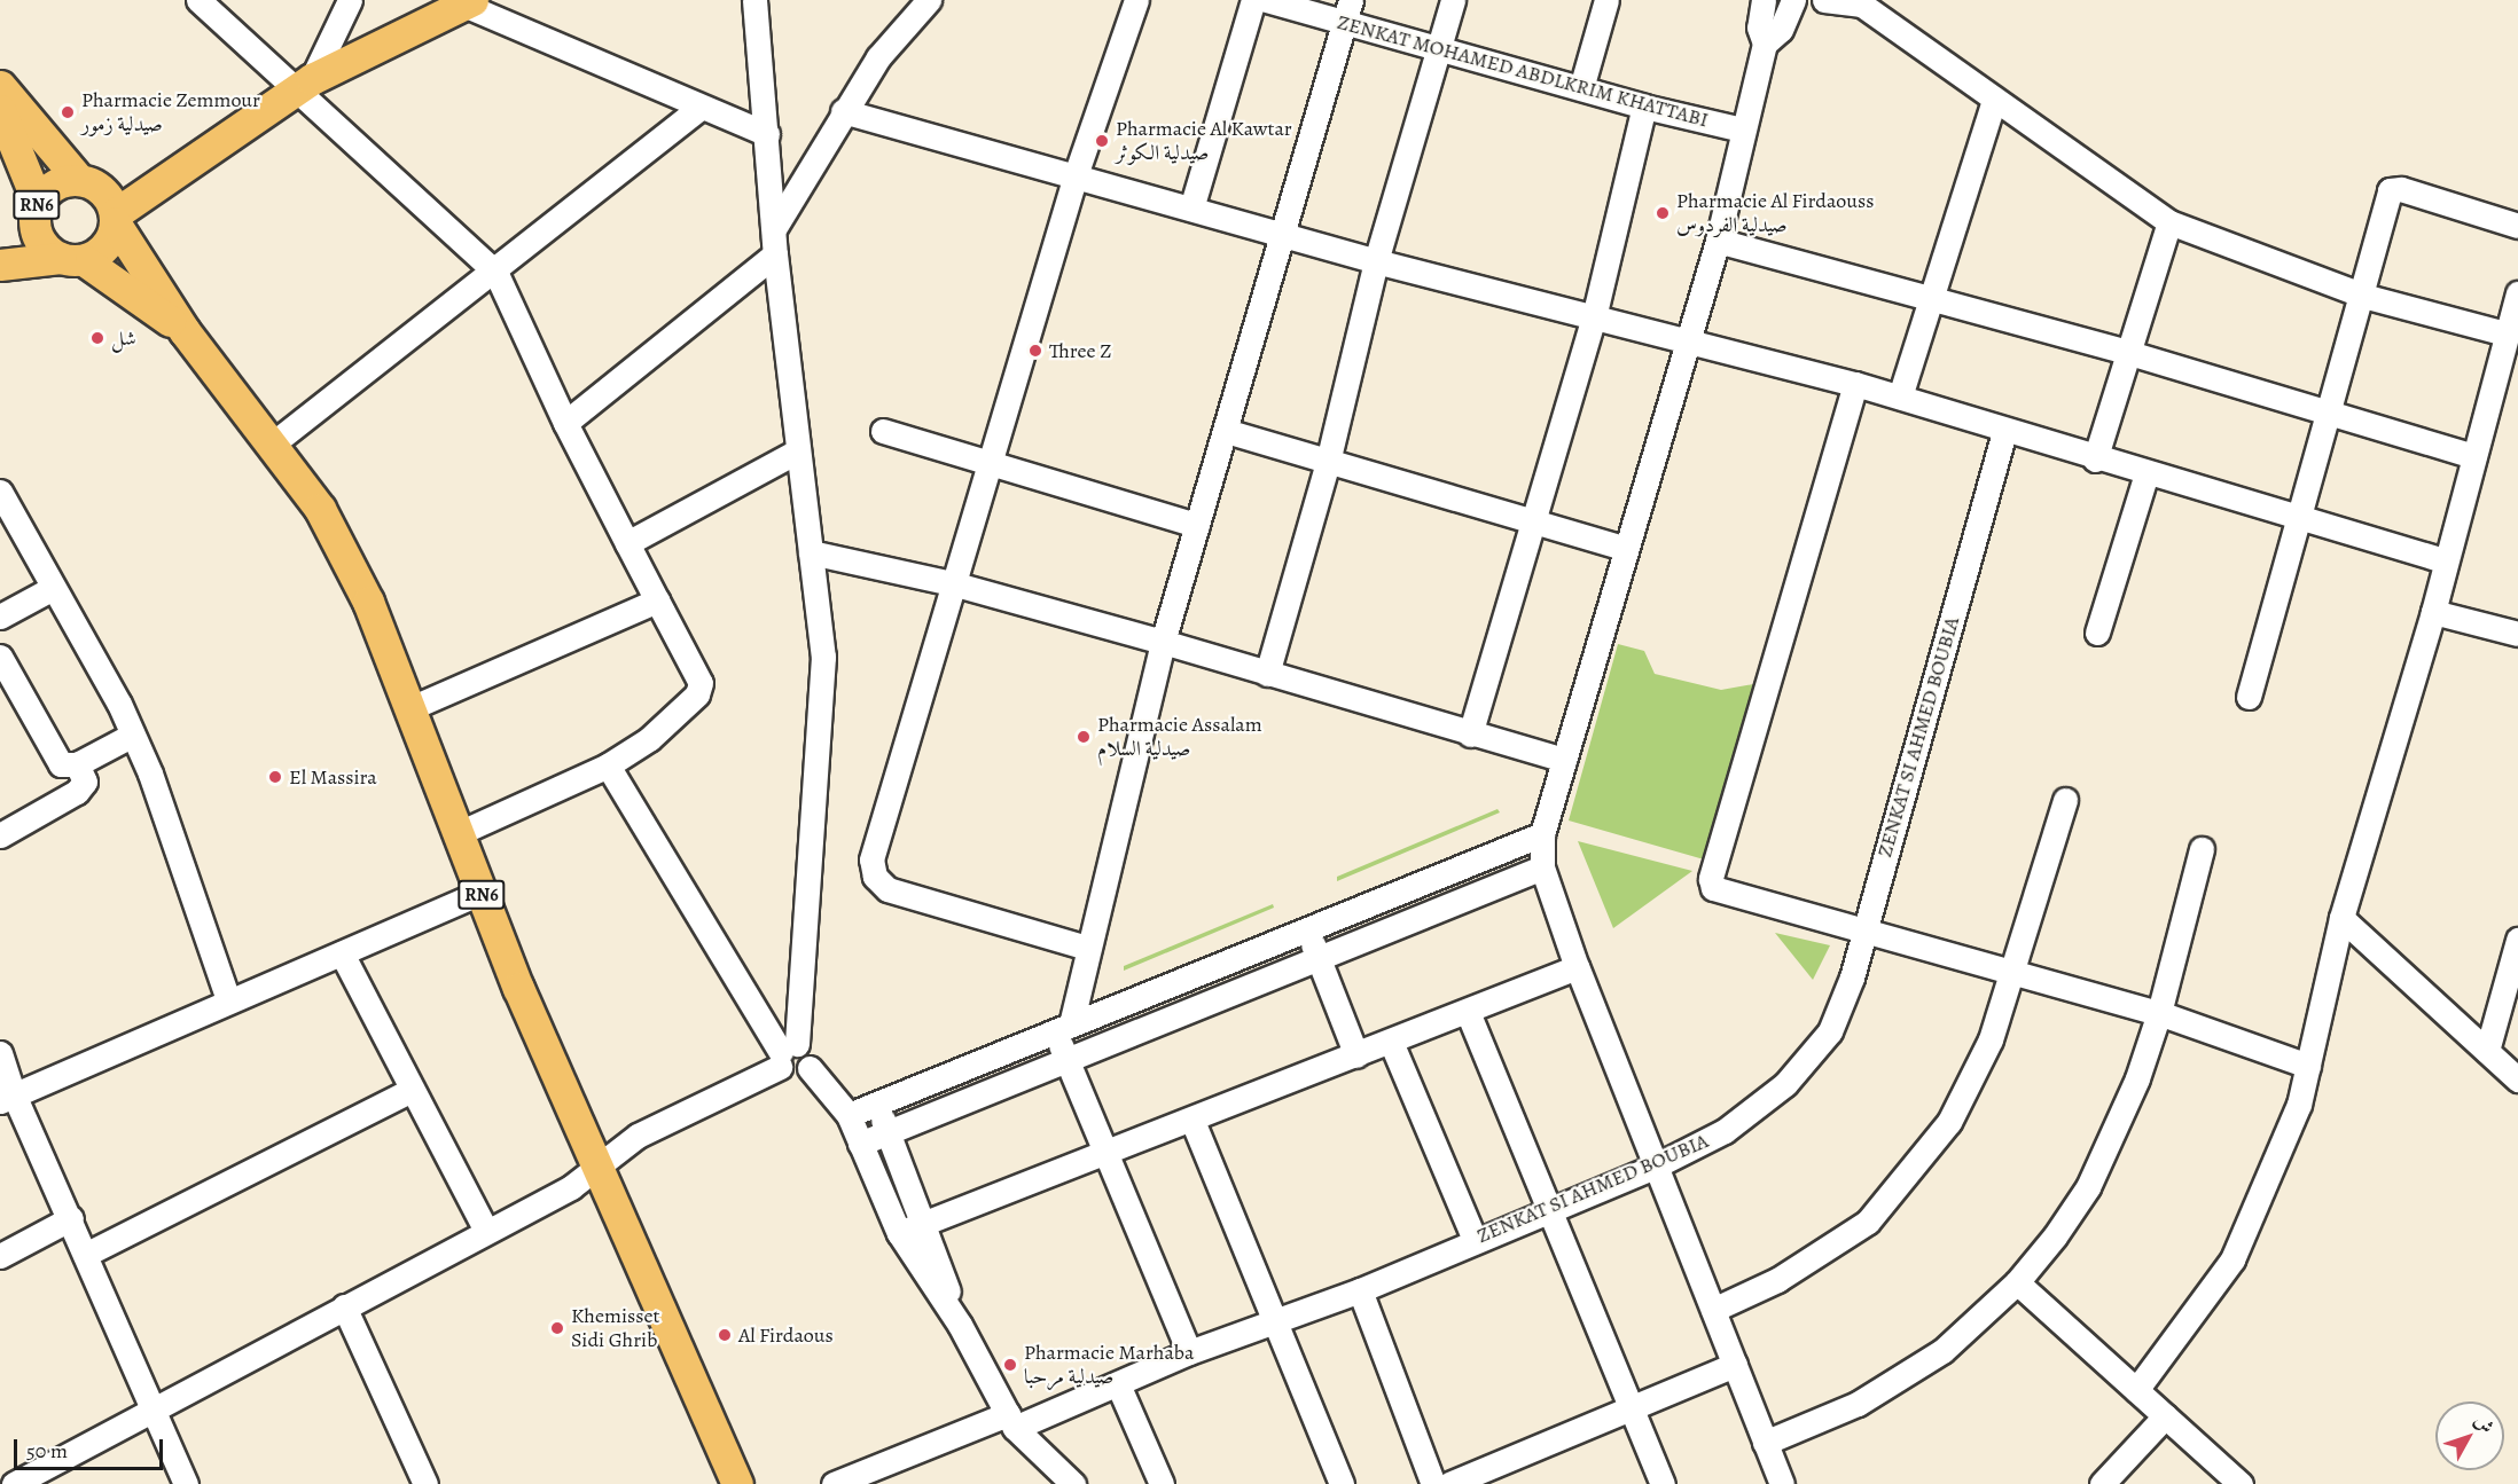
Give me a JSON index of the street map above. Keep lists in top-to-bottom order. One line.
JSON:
{"streets":{"main road":["RN6"],"street":["ZENKAT MOHAMED ABDLKRIM KHATTABI","ZENKAT SI AHMED BOUBIA"]},"places":["Pharmacie Zemmour صيدلية زمور","Pharmacie Al Kawtar صيدلية الكوثر","Pharmacie Al Firdaouss صيدلية الفردوس","شل","Three Z","Pharmacie Assalam صيدلية السلام","El Massira","Khemisset Sidi Ghrib","Al Firdaous","Pharmacie Marhaba صيدلية مرحبا"],"scale_bar":"50 m","north":"top right"}
